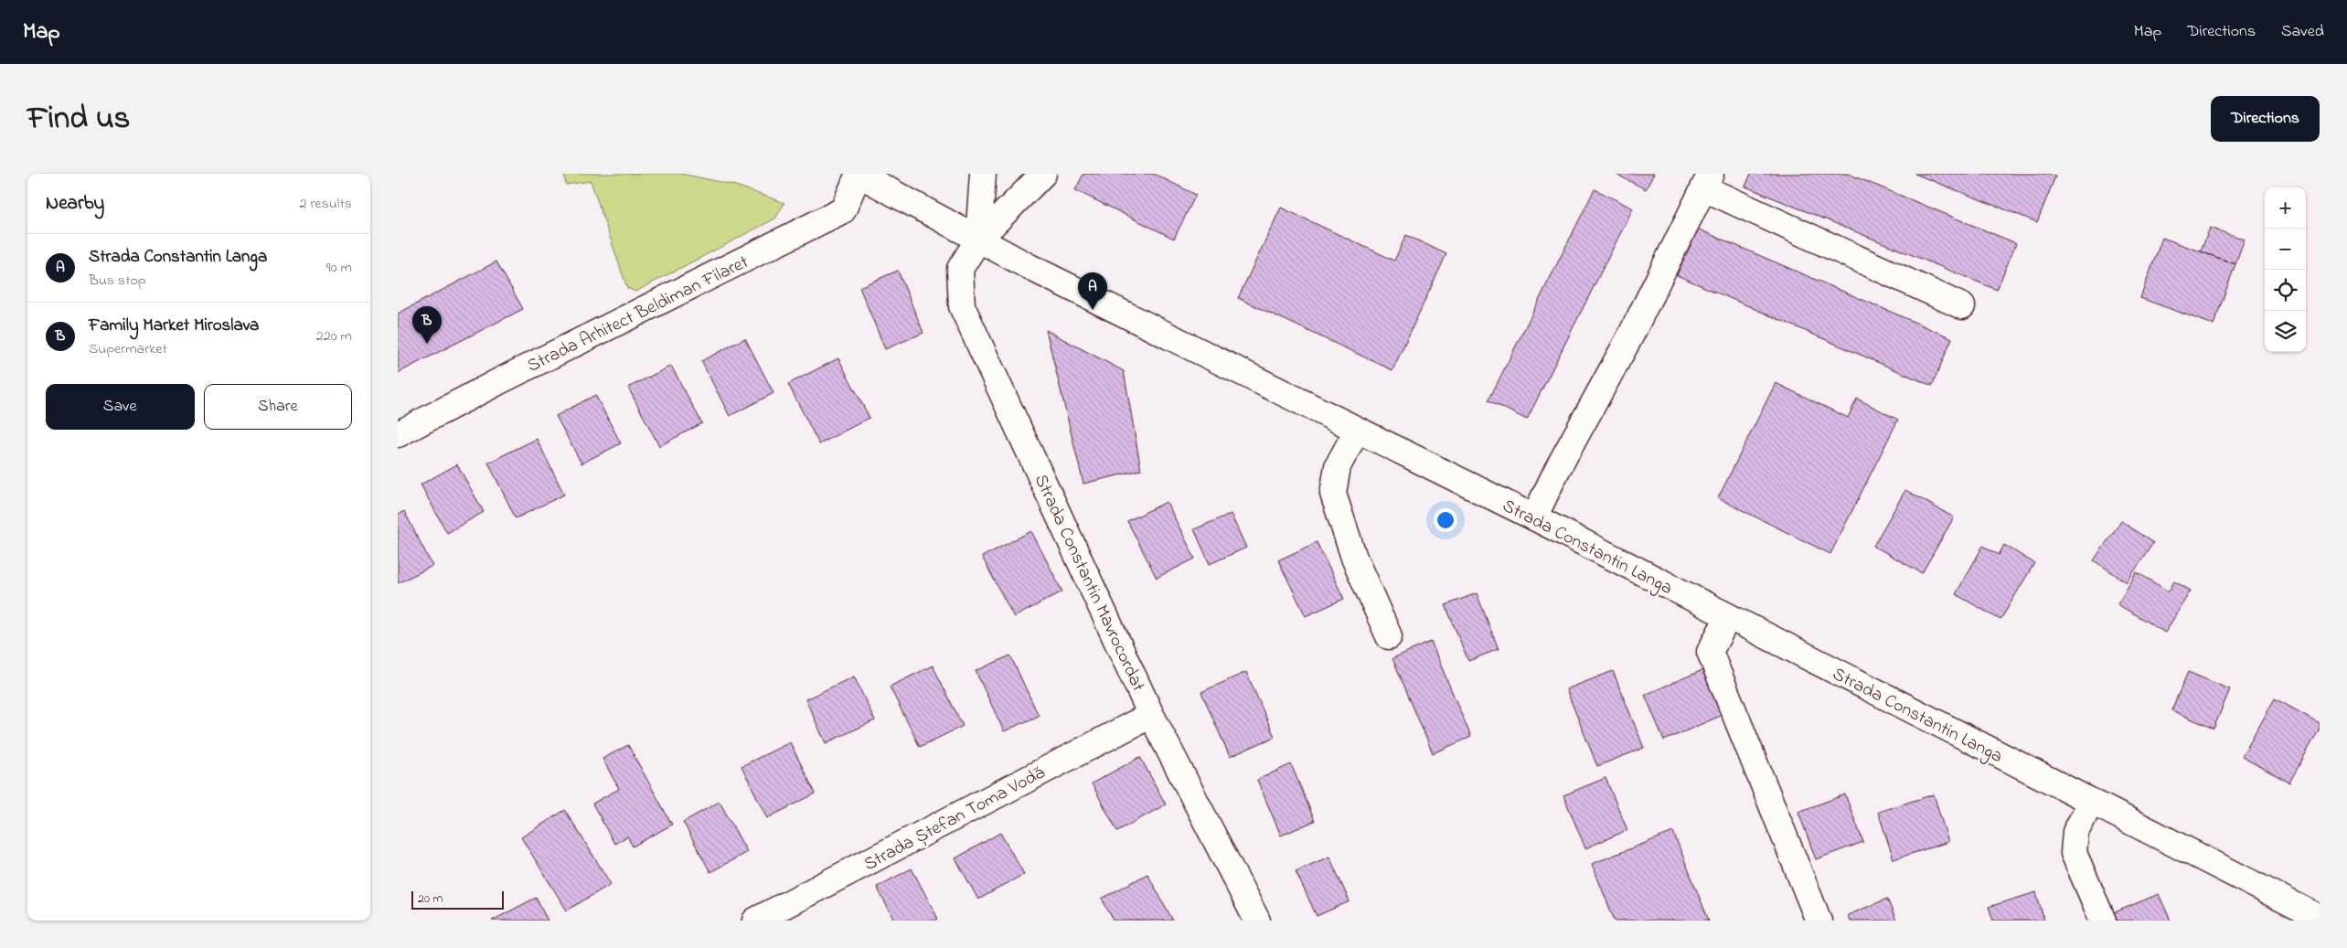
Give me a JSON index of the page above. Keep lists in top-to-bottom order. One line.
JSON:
{"streets":{"street":["Strada Arhitect Beldiman Filaret","Strada Constantin Langa","Strada Constantin Mavrocordat","Strada Ștefan Toma Vodă"]},"crossings":[["Strada Arhitect Beldiman Filaret","Strada Constantin Langa"],["Strada Constantin Langa","Strada Constantin Mavrocordat"],["Strada Constantin Mavrocordat","Strada Ștefan Toma Vodă"]],"scale_bar":"20 m","page":{"header":"Map","nav":["Map","Directions","Saved"],"title":"Find us","buttons":["Directions",["Save","Share"]],"heading":["Nearby","2 results"],"map_buttons":["+","−"],"list":[{"mark":"A","name":"Strada Constantin Langa","note":"Bus stop","value":"90 m"},{"mark":"B","name":"Family Market Miroslava","note":"Supermarket","value":"220 m"}],"pins":["A","B"],"scale":"20 m"}}
